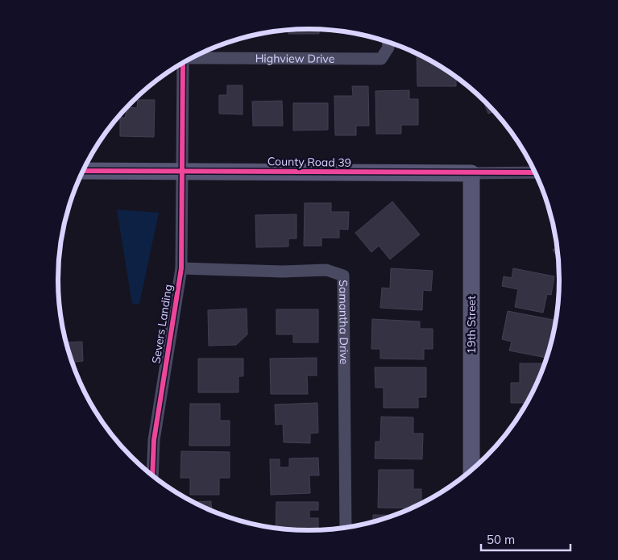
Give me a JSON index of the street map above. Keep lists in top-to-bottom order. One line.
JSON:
{"streets":{"street":["Highview Drive","County Road 39","Samantha Drive","Severs Landing","19th Street"]},"crossings":[["County Road 39","Severs Landing"],["County Road 39","19th Street"],["Samantha Drive","Severs Landing"]],"scale_bar":"50 m"}
